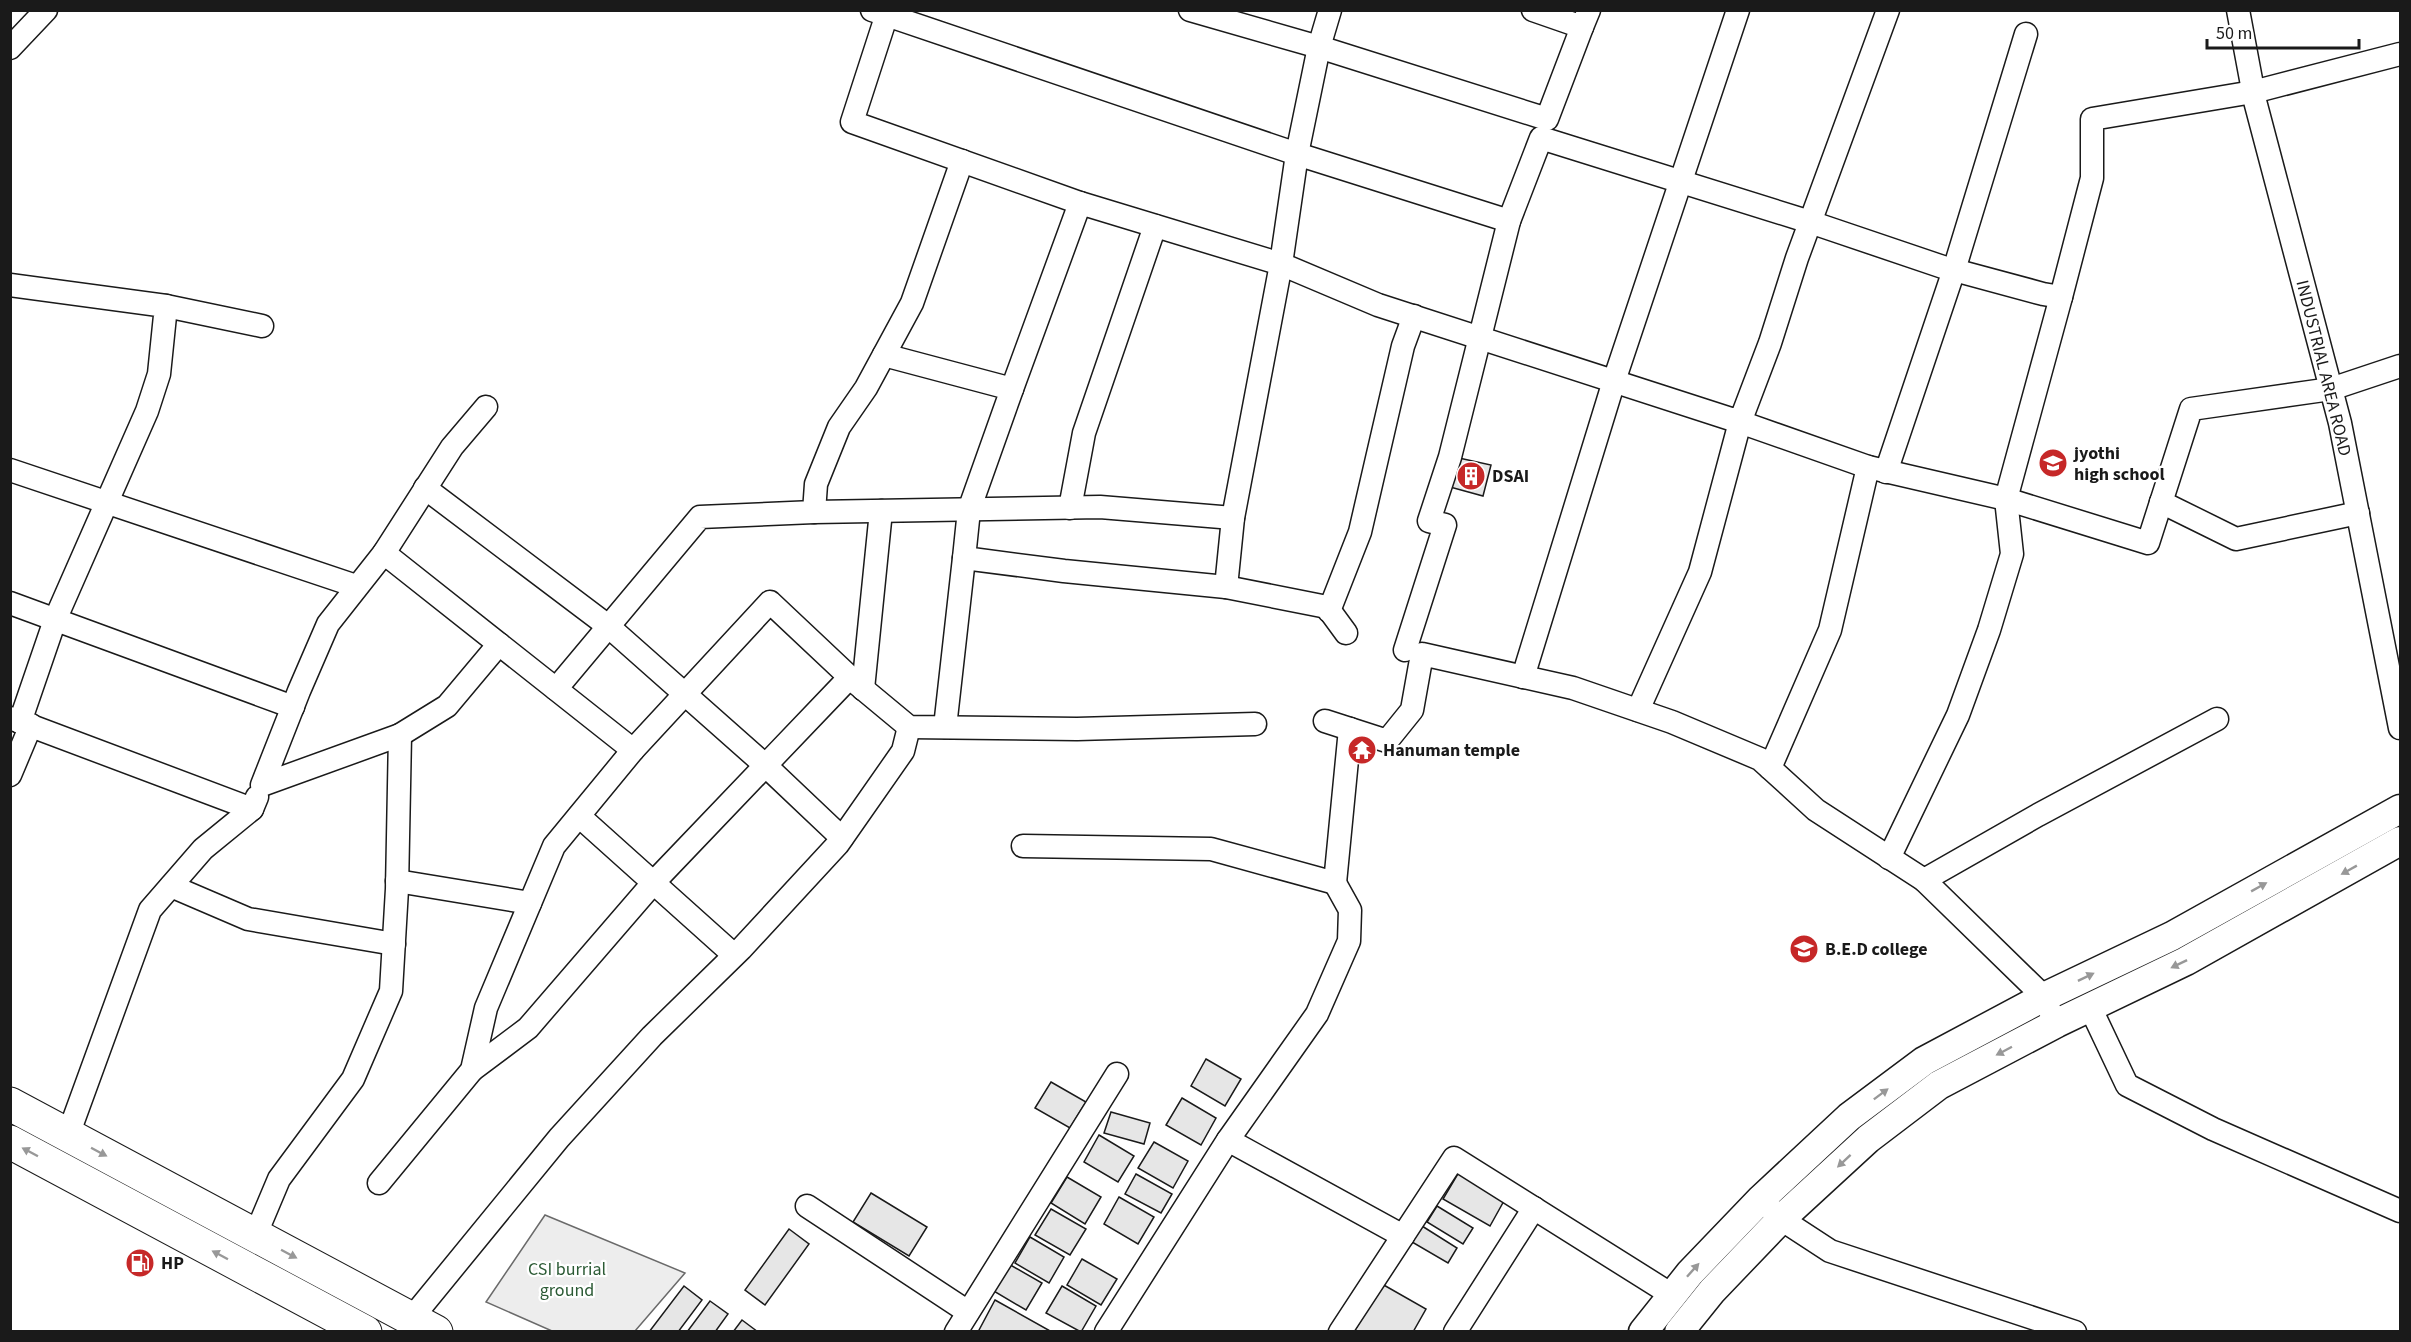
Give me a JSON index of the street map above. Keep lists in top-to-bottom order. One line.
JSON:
{"streets":{"street":["INDUSTRIAL AREA ROAD"]},"parks":["CSI burrial ground"],"places":{"school or university":["jyothi high school","B.E.D college"],"building":["DSAI"],"temple":["Hanuman temple"],"fuel station":["HP"]},"scale_bar":"50 m"}
